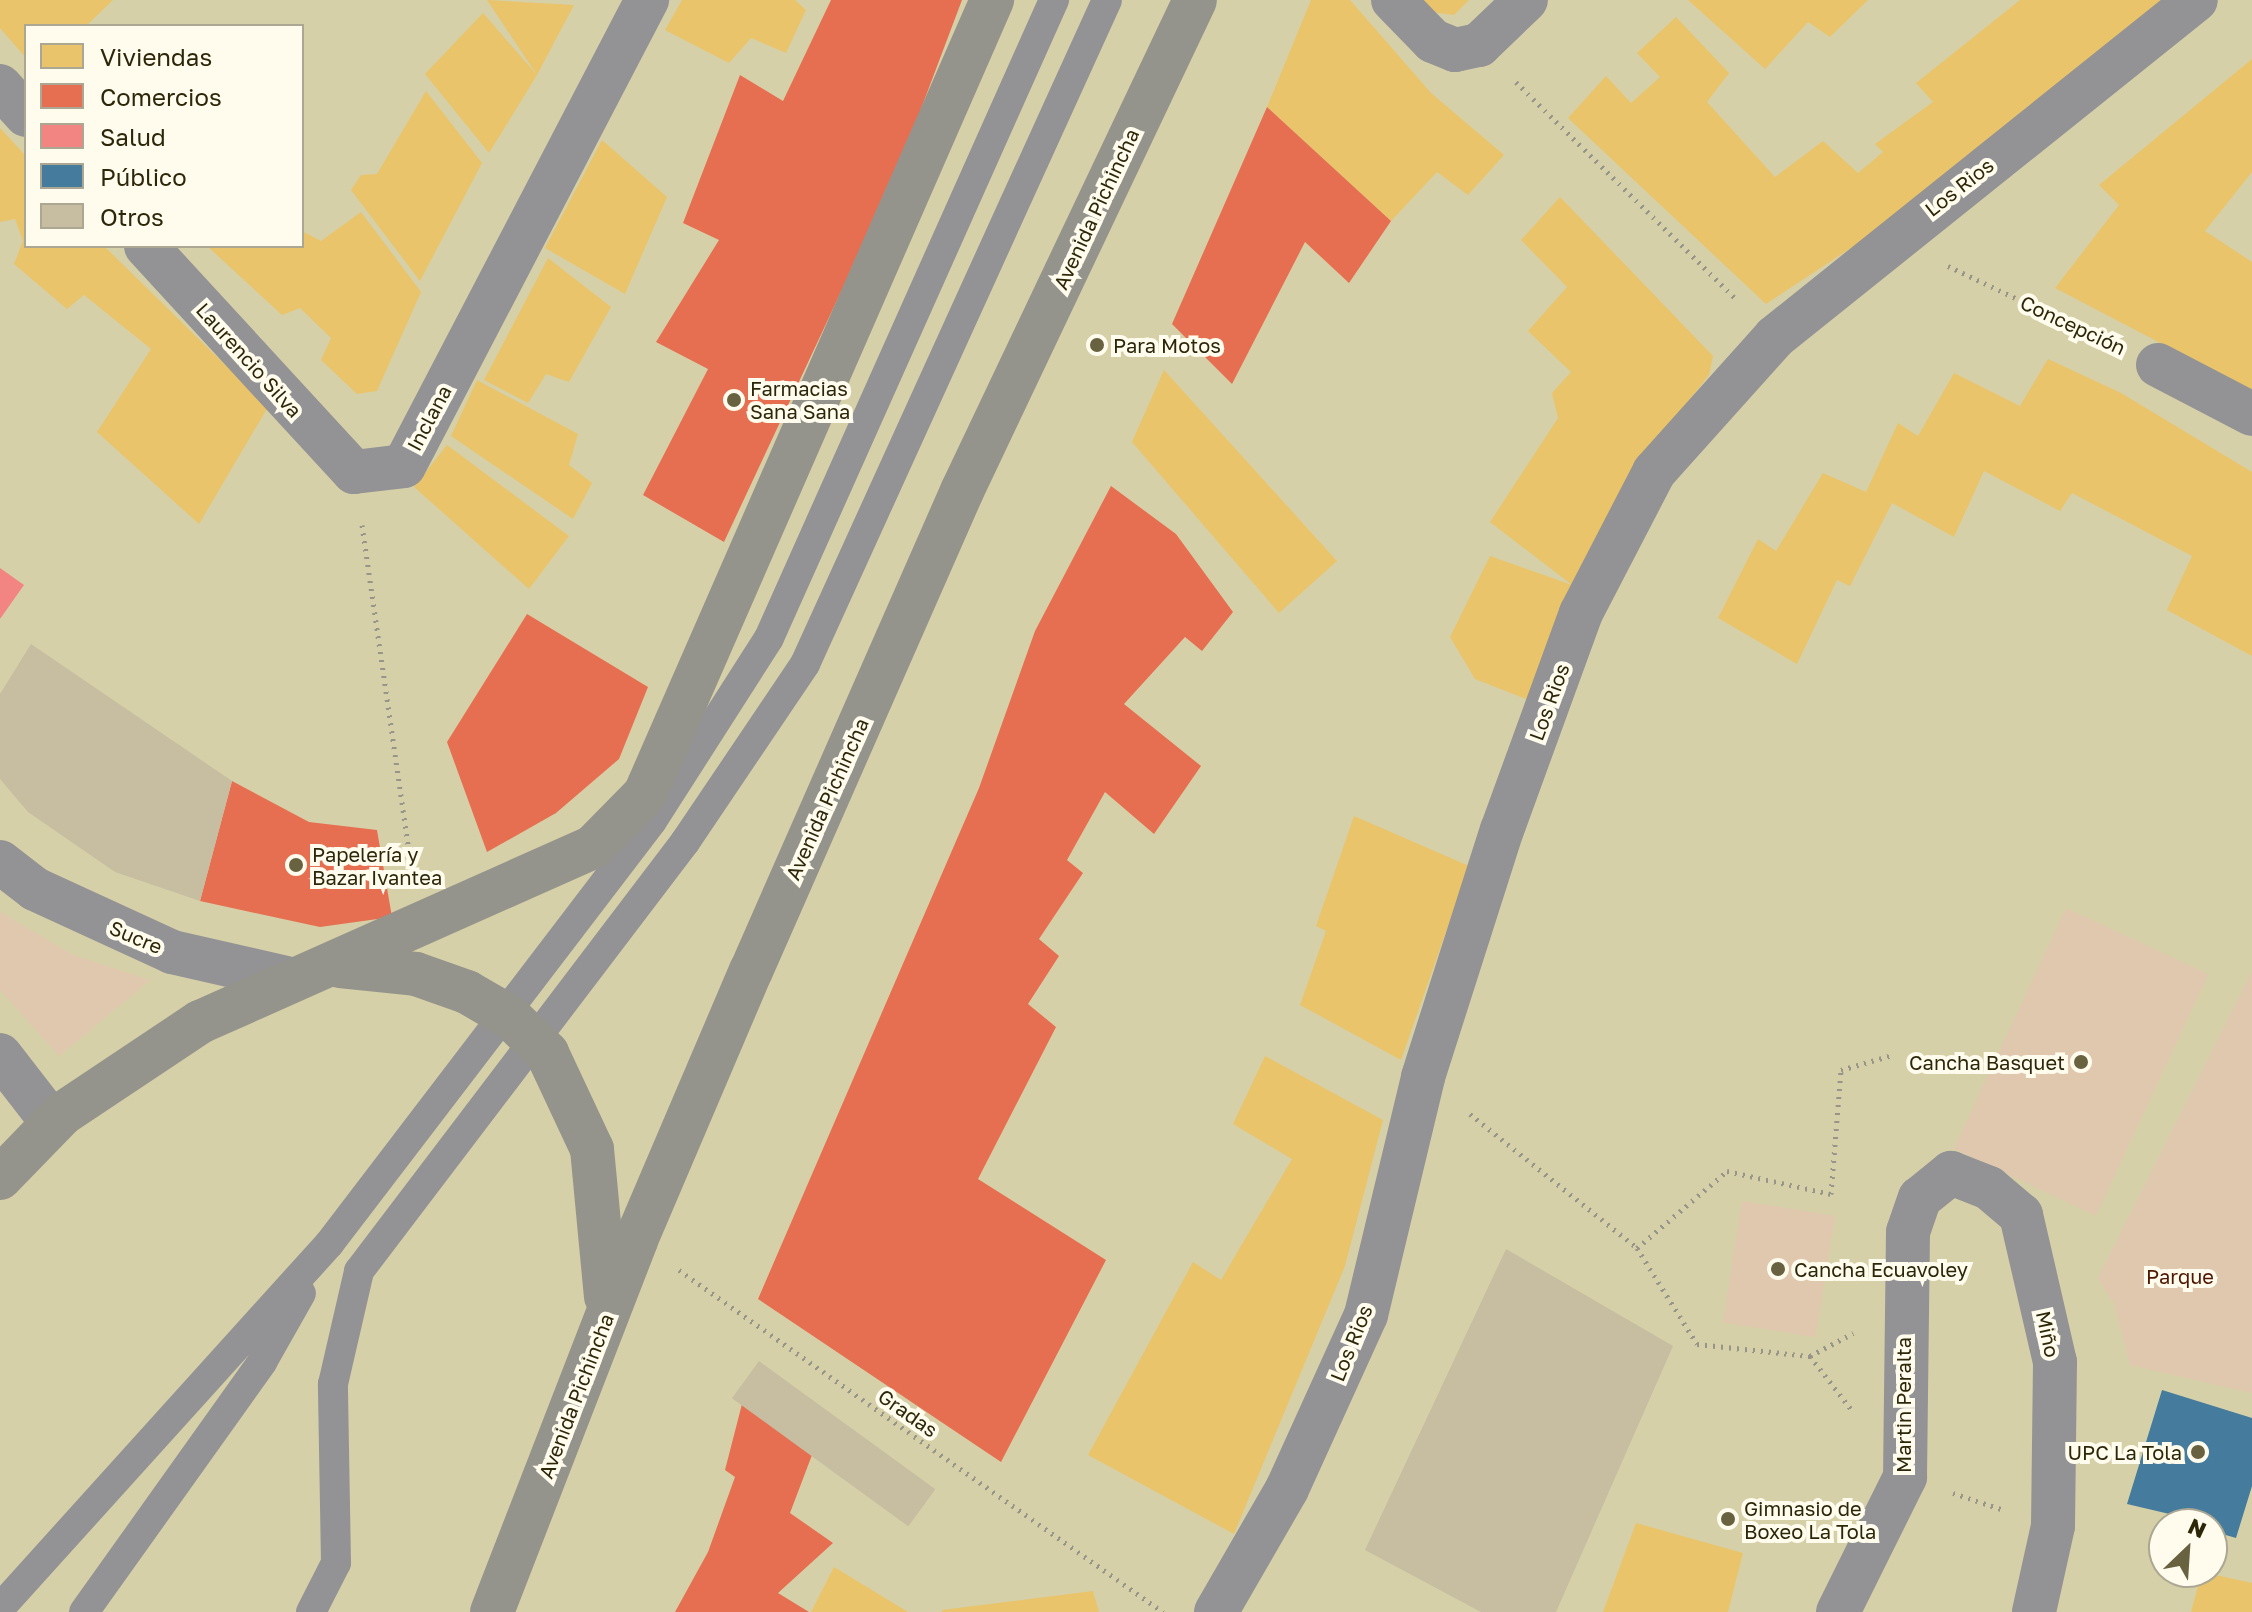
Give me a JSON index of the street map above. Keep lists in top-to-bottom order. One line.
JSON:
{"streets":{"main road":["Avenida Pichincha"],"street":["Los Rios","Laurencio Silva","Inclana","Sucre","Miño","Martin Peralta"],"path":["Concepción","Gradas"]},"crossings":[["Los Rios","Concepción"],["Avenida Pichincha","Gradas"],["Laurencio Silva","Inclana"],["Miño","Martin Peralta"]],"parks":["Parque"],"places":["Para Motos","Farmacias Sana Sana","Papelería y Bazar Ivantea","Cancha Basquet","Cancha Ecuavoley","UPC La Tola","Gimnasio de Boxeo La Tola"],"legend":["Viviendas","Comercios","Salud","Público","Otros"],"north":"top right"}
